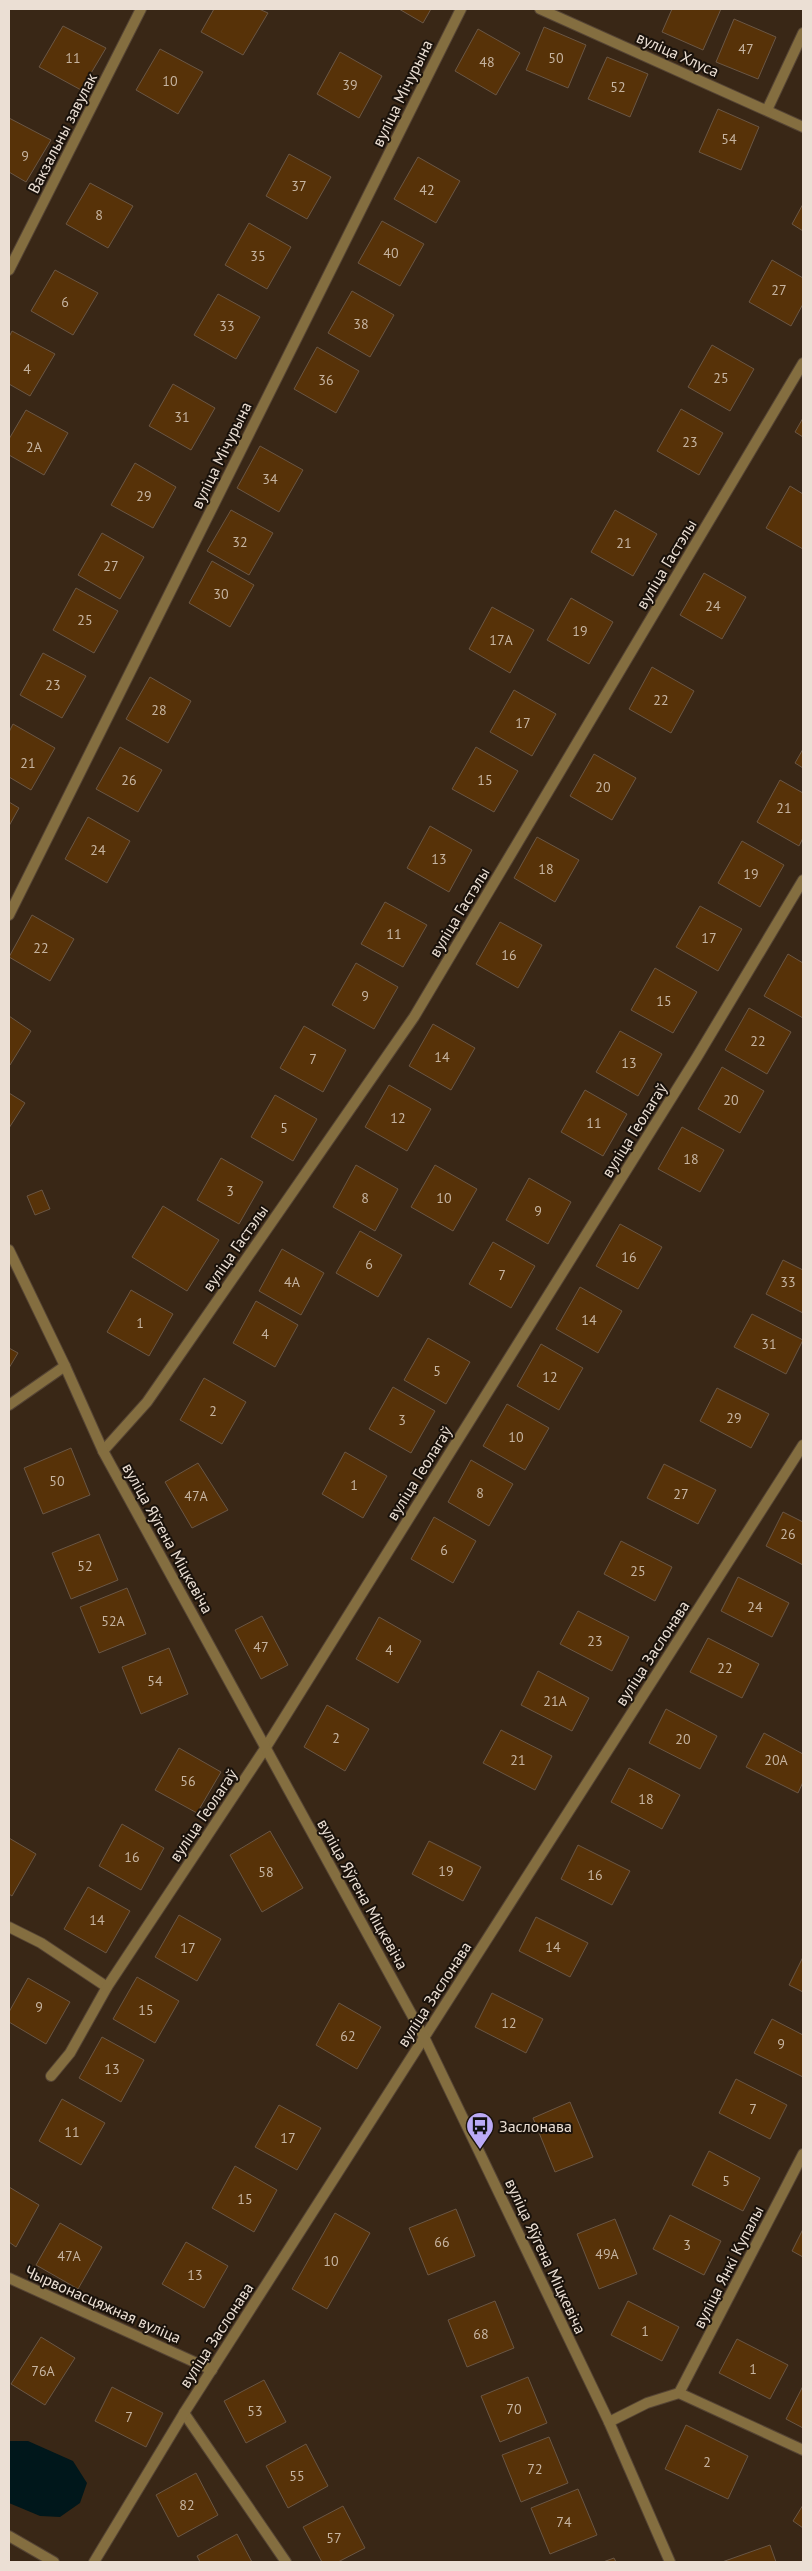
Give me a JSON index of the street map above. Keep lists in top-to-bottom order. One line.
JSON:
{"streets":{"street":["вуліца Хлуса","вуліца Мічурына","Вакзальны завулак","вуліца Гастэлы","вуліца Геолагаў","вуліца Яўгена Міцкевіча","вуліца Заслонава","вуліца Янкі Купалы","Чырвонасцяжная вуліца"]},"crossings":[["вуліца Гастэлы","вуліца Яўгена Міцкевіча"],["вуліца Геолагаў","вуліца Яўгена Міцкевіча"],["вуліца Яўгена Міцкевіча","вуліца Заслонава"],["вуліца Заслонава","Чырвонасцяжная вуліца"]],"places":{"bus stop":["Заслонава"]},"house_numbers":["47","11","50","48","10","39","52","54","9","37","42","8","40","35","27","6","38","33","4","25","36","31","23","2А","34","29","32","21","27","30","24","25","19","17А","23","22","28","17","21","26","15","20","21","24","13","18","19","11","17","22","16","9","15","22","14","7","13","20","12","11","5","18","3","8","10","9","16","6","7","4А","33","14","1","4","31","5","12","2","29","3","10","50","1","8","27","47А","26","6","52","25","24","52А","23","47","4","22","54","21А","2","20","21","20А","56","18","16","19","58","16","14","14","17","9","15","12","62","9","13","7","11","17","5","15","66","3","49А","47А","10","13","1","68","1","76А","70","53","7","2","72","55","82","74","57"]}
